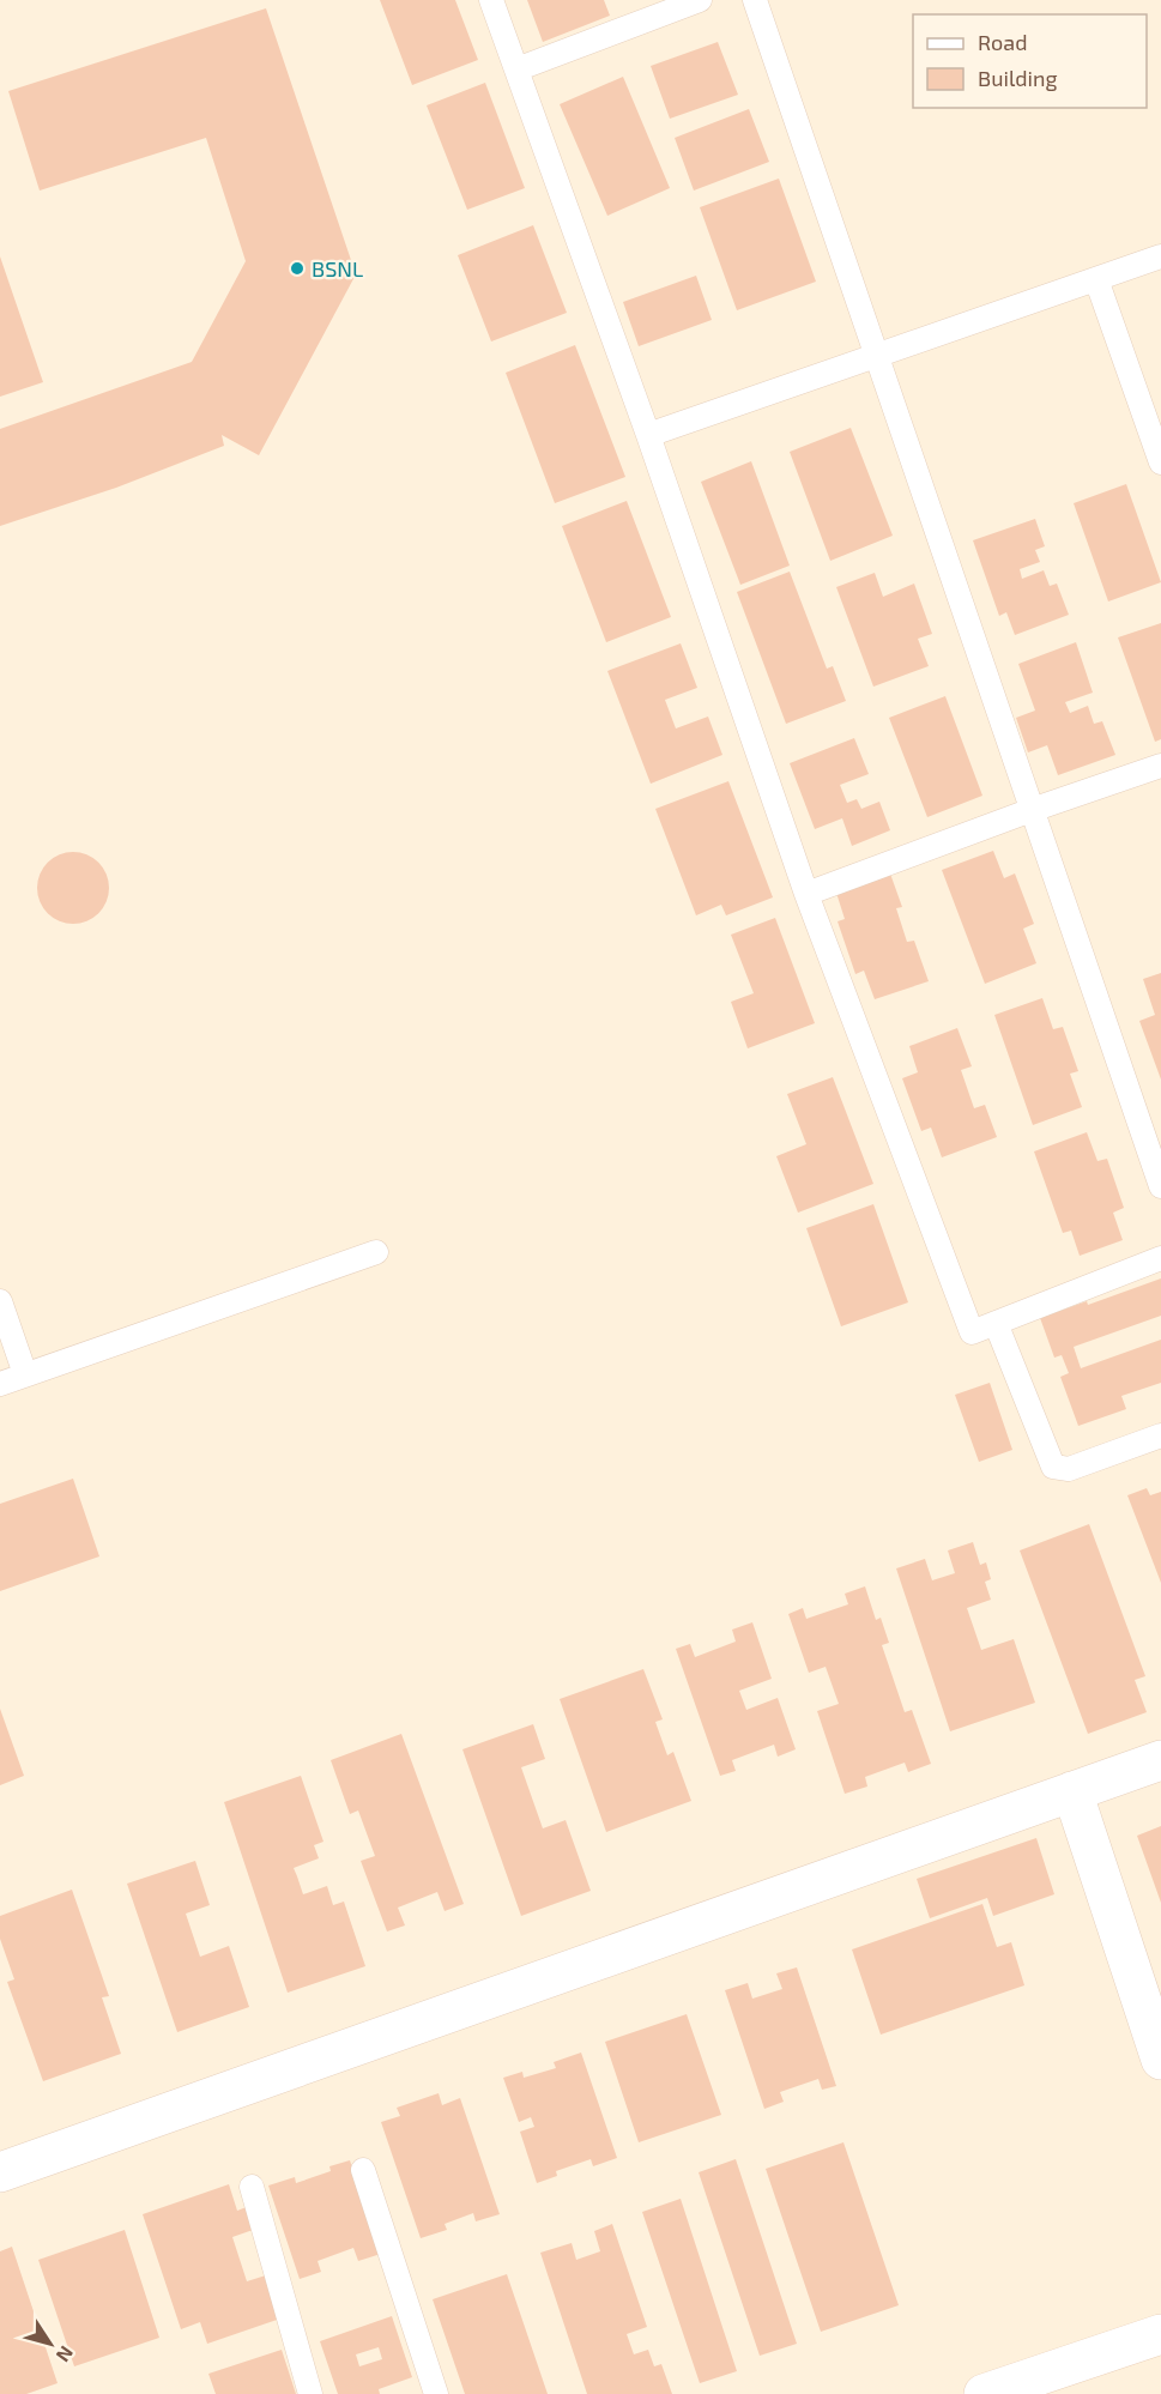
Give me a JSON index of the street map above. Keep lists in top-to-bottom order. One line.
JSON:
{"places":["BSNL"],"legend":["Road","Building"],"north":"bottom right"}
